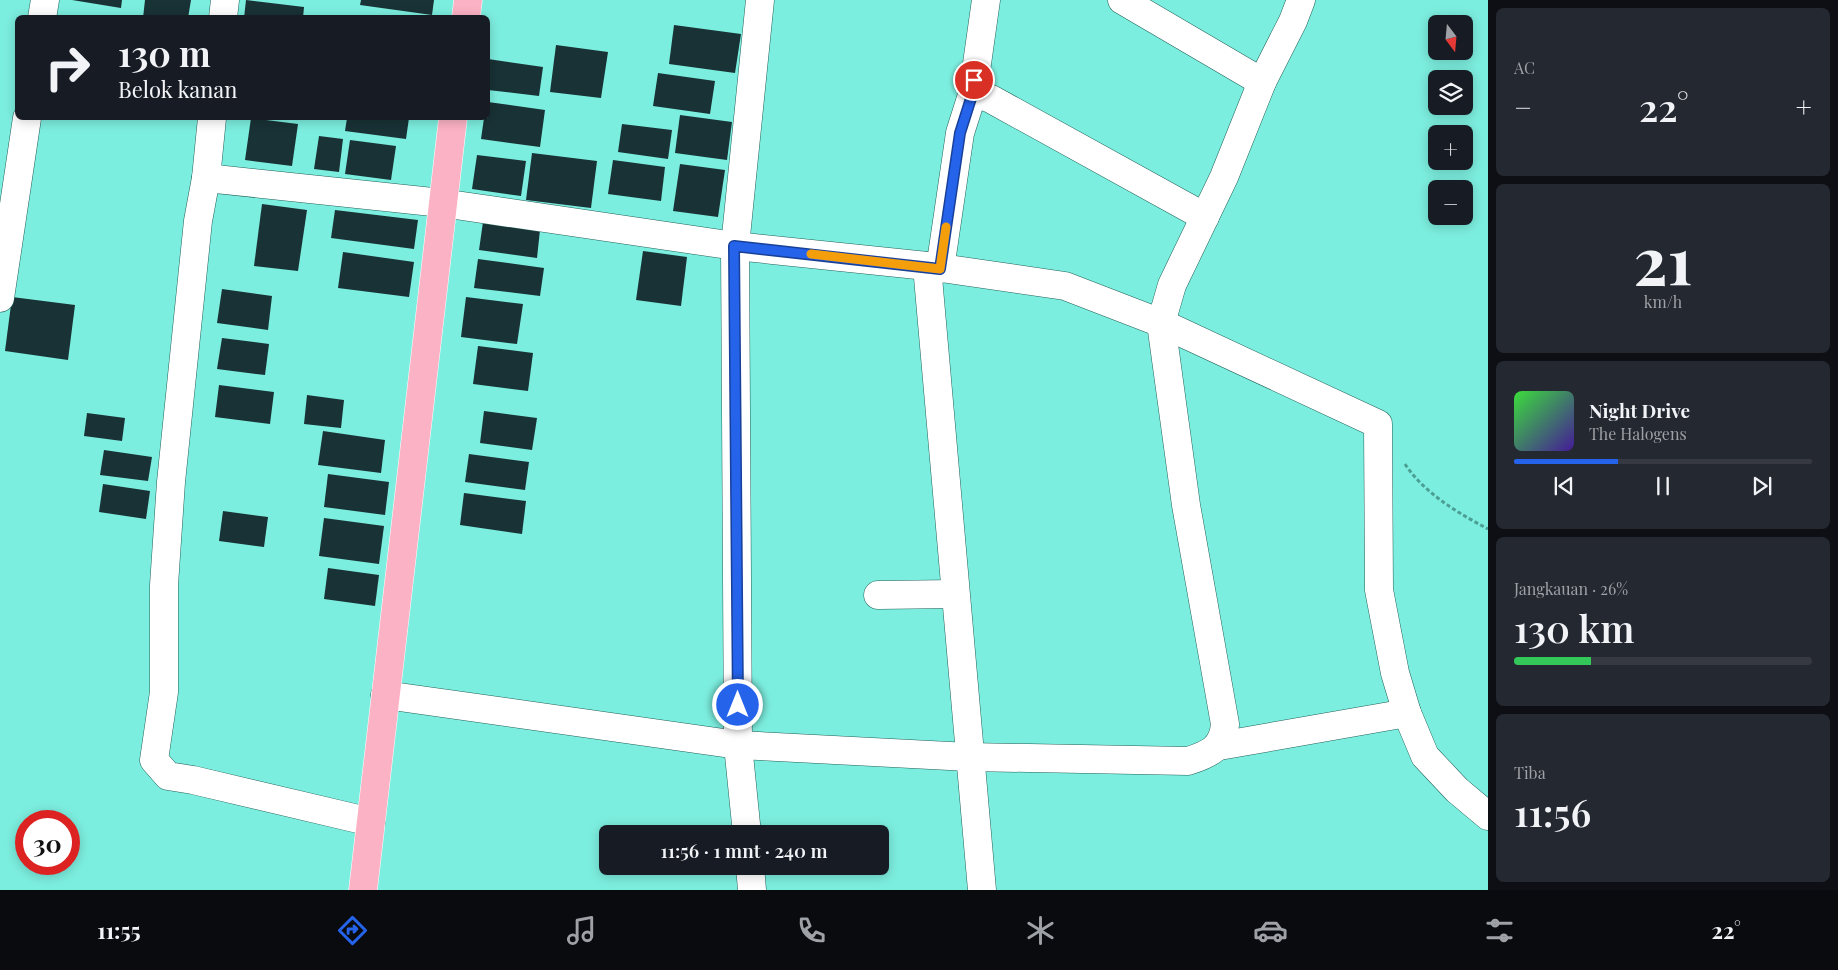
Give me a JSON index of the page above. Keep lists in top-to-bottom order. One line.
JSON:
{"north":"bottom","page":{"tile":["AC",["21","km/h"],["Jangkauan · 26%","130 km"],["Tiba","11:56"]],"map_buttons":["+","−"],"turn":["130 m","Belok kanan"],"heat":["−","22°","+"],"song":["Night Drive","The Halogens"],"limit":"30","trip":"11:56 · 1 mnt · 240 m","tabs":["11:55","22°"]}}
